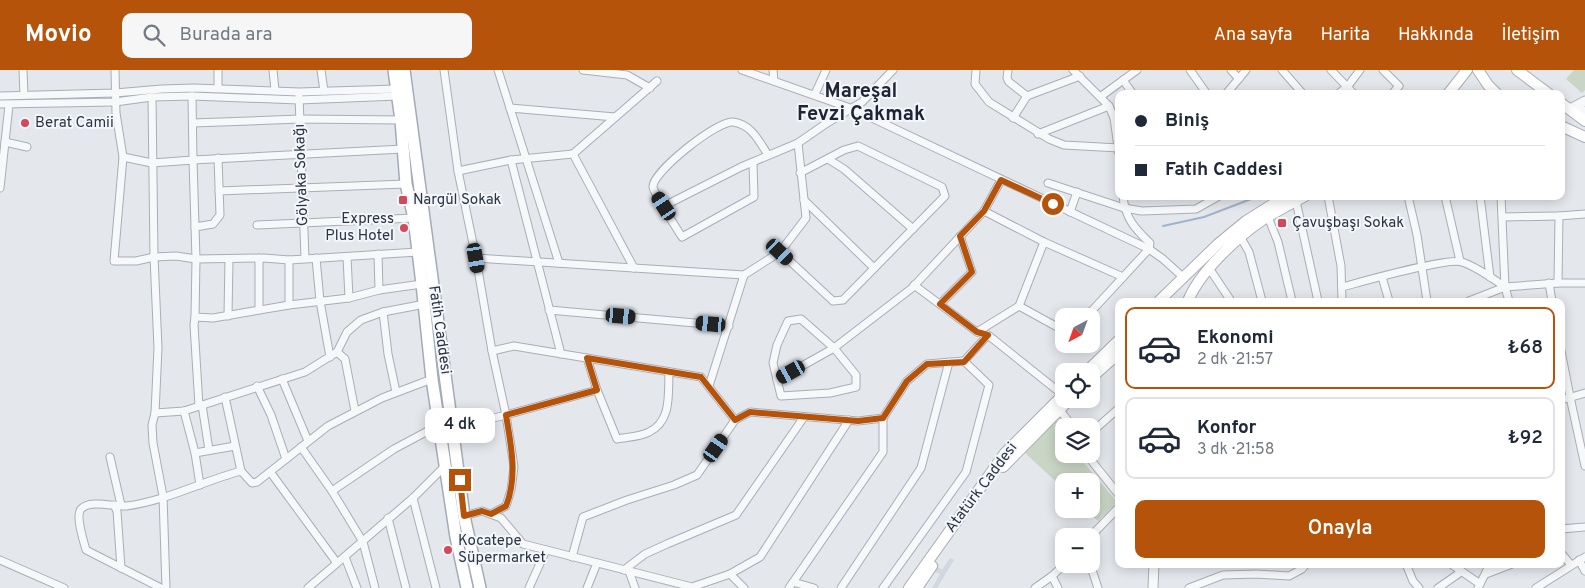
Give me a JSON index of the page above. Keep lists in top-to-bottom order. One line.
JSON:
{"streets":{"main road":["Fatih Caddesi","Atatürk Caddesi"],"street":["Gölyaka Sokağı"]},"districts":["Mareşal Fevzi Çakmak"],"places":{"other":["Berat Camii","Express Plus Hotel","Kocatepe Süpermarket"],"transit":["Nargül Sokak","Çavuşbaşı Sokak"]},"north":"bottom left","page":{"header":"Movio","search":"Burada ara","nav":["Ana sayfa","Harita","Hakkında","İletişim"],"banner":["Biniş","Fatih Caddesi"],"list":[{"name":"Ekonomi","note":"2 dk · 21:57","value":"₺68"},{"name":"Konfor","note":"3 dk · 21:58","value":"₺92"}],"map_buttons":["+","−"],"bubble":"4 dk","buttons":"Onayla"}}
